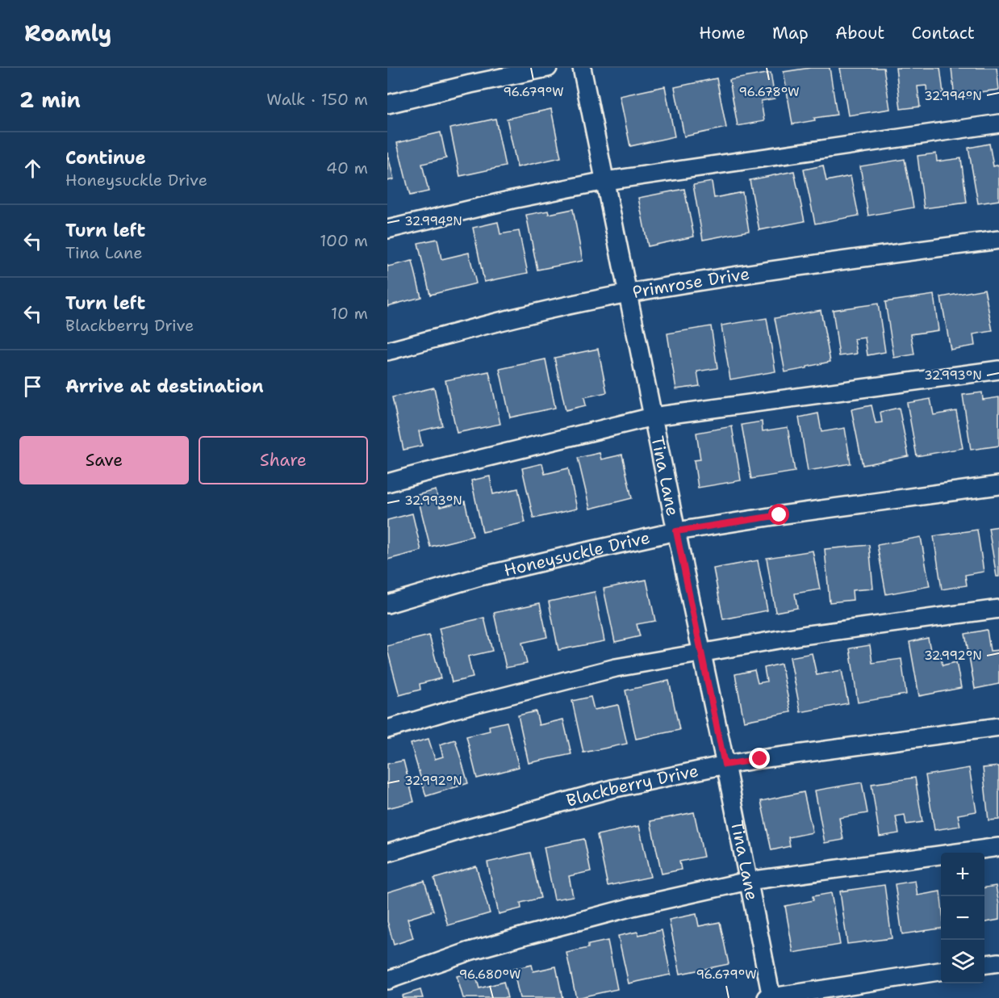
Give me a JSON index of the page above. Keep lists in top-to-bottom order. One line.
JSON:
{"streets":{"street":["Primrose Drive","Tina Lane","Honeysuckle Drive","Blackberry Drive"]},"crossings":[["Primrose Drive","Tina Lane"],["Tina Lane","Honeysuckle Drive"],["Tina Lane","Blackberry Drive"]],"page":{"header":"Roamly","nav":["Home","Map","About","Contact"],"heading":["2 min","Walk · 150 m"],"list":[["Continue","Honeysuckle Drive","40 m"],["Turn left","Tina Lane","100 m"],["Turn left","Blackberry Drive","10 m"],"Arrive at destination"],"buttons":["Save","Share"],"map_buttons":["+","−"]},"coordinates":["96.679°W","96.678°W","32.994°N","32.993°N","32.992°N","96.680°W"]}
